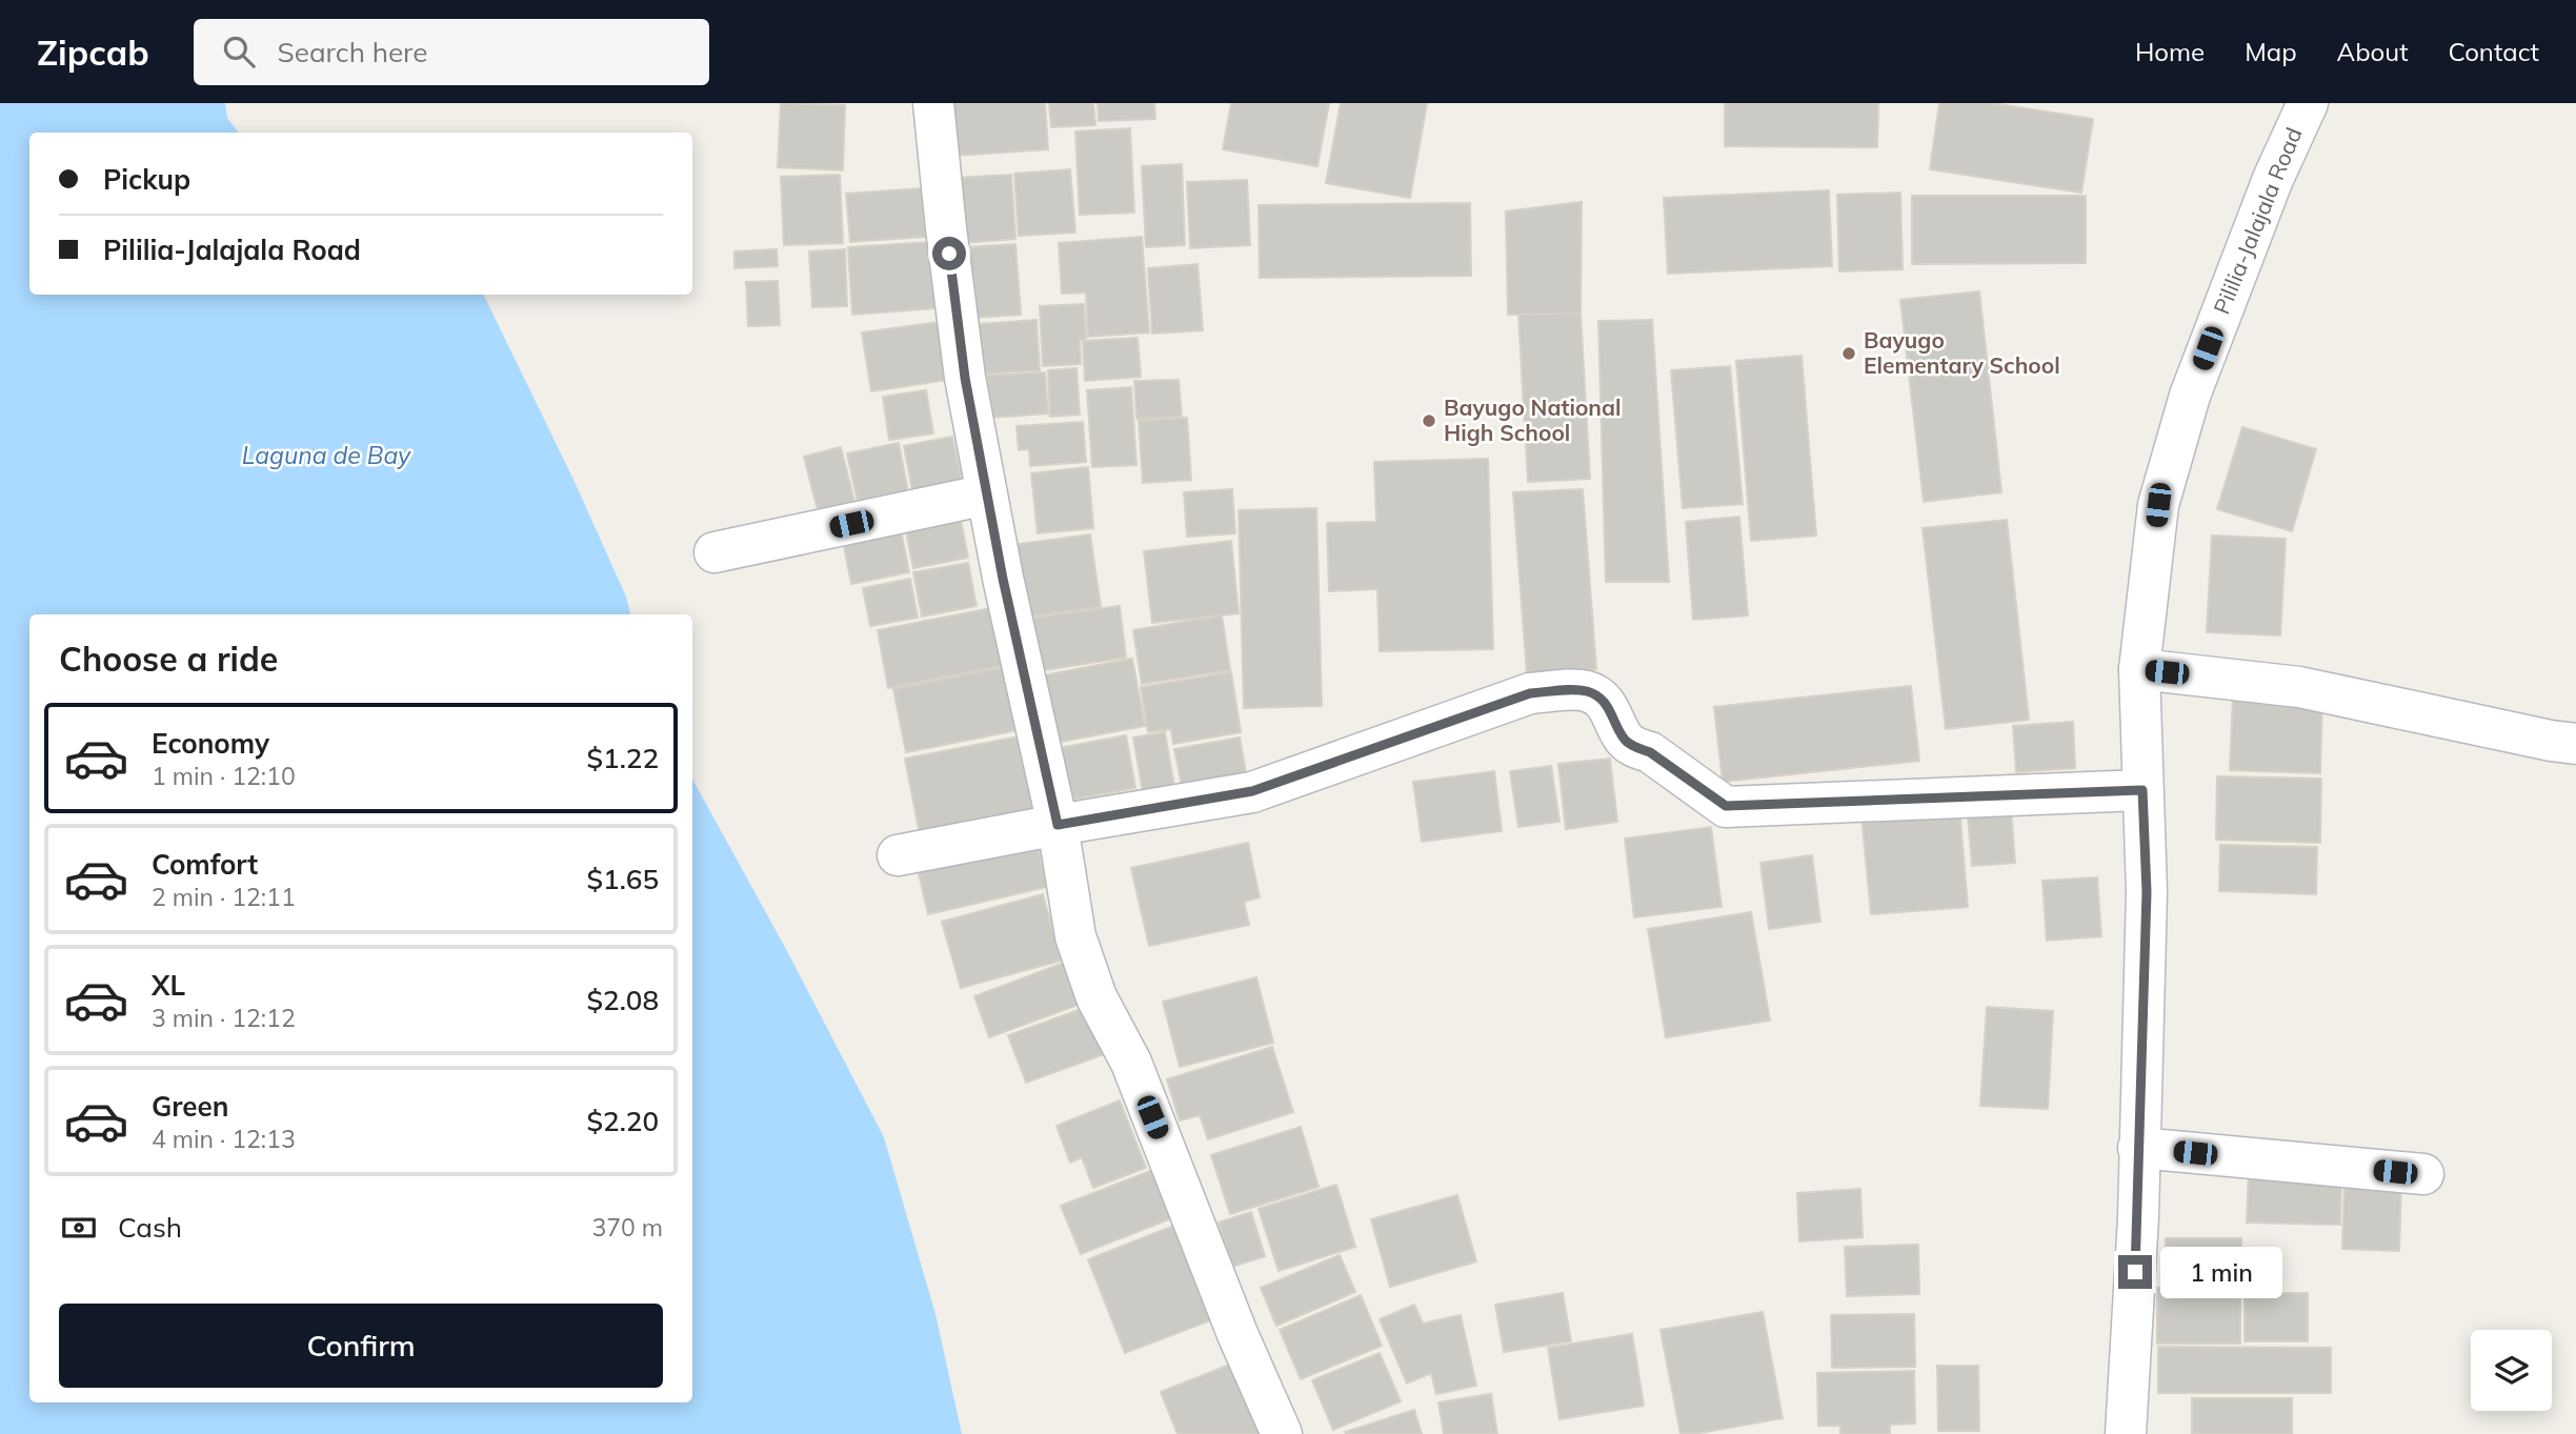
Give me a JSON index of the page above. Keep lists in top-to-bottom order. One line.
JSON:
{"streets":{"street":["Pililia-Jalajala Road"]},"water":["Laguna de Bay"],"places":["Bayugo Elementary School","Bayugo National High School"],"page":{"header":"Zipcab","search":"Search here","nav":["Home","Map","About","Contact"],"banner":["Pickup","Pililia-Jalajala Road"],"heading":"Choose a ride","list":[{"name":"Economy","note":"1 min · 12:10","value":"$1.22"},{"name":"Comfort","note":"2 min · 12:11","value":"$1.65"},{"name":"XL","note":"3 min · 12:12","value":"$2.08"},{"name":"Green","note":"4 min · 12:13","value":"$2.20"}],"pay":["Cash","370 m"],"bubble":"1 min","buttons":"Confirm"}}
